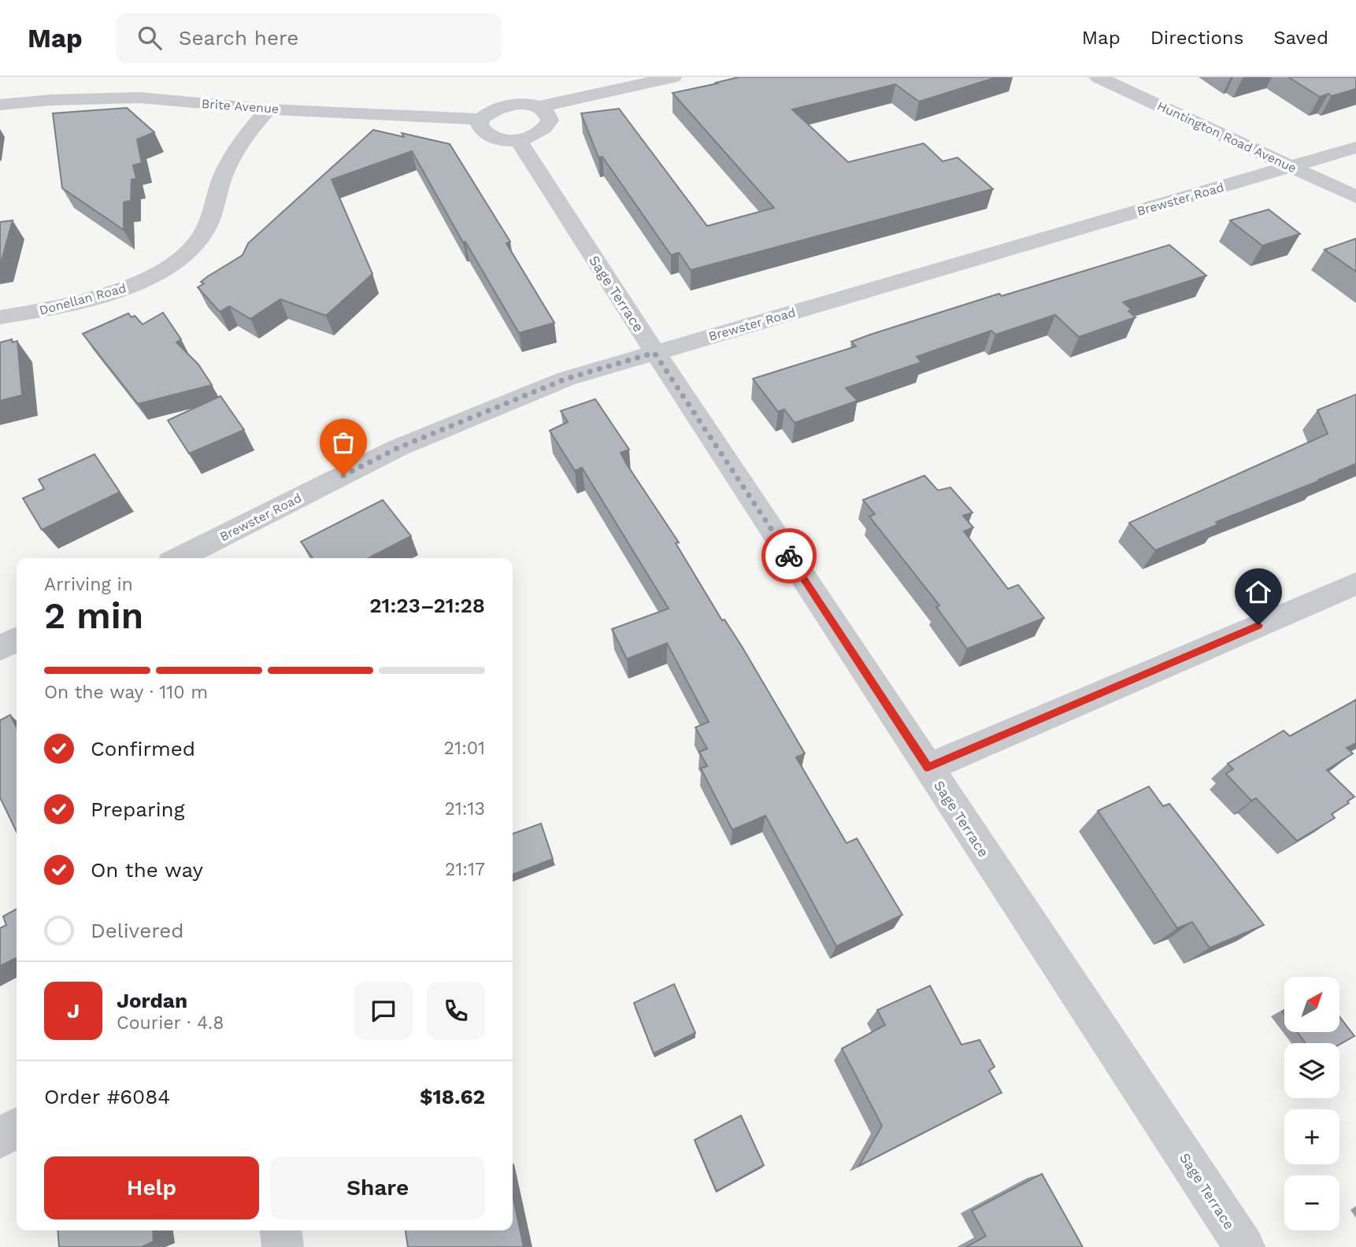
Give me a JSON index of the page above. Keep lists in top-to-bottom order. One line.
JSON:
{"streets":{"street":["Brite Avenue","Huntington Road Avenue","Brewster Road","Sage Terrace","Donellan Road"]},"crossings":[["Brite Avenue","Donellan Road"],["Huntington Road Avenue","Brewster Road"],["Brewster Road","Sage Terrace"]],"north":"top right","page":{"header":"Map","search":"Search here","nav":["Map","Directions","Saved"],"heading":["2 min","Arriving in","21:23–21:28"],"panel":["Jordan","Courier · 4.8","Order #6084","$18.62"],"bar":"On the way · 110 m","list":[["Confirmed","21:01"],["Preparing","21:13"],["On the way","21:17"],"Delivered"],"map_buttons":["+","−"],"round":"J","buttons":["Help","Share"]}}
